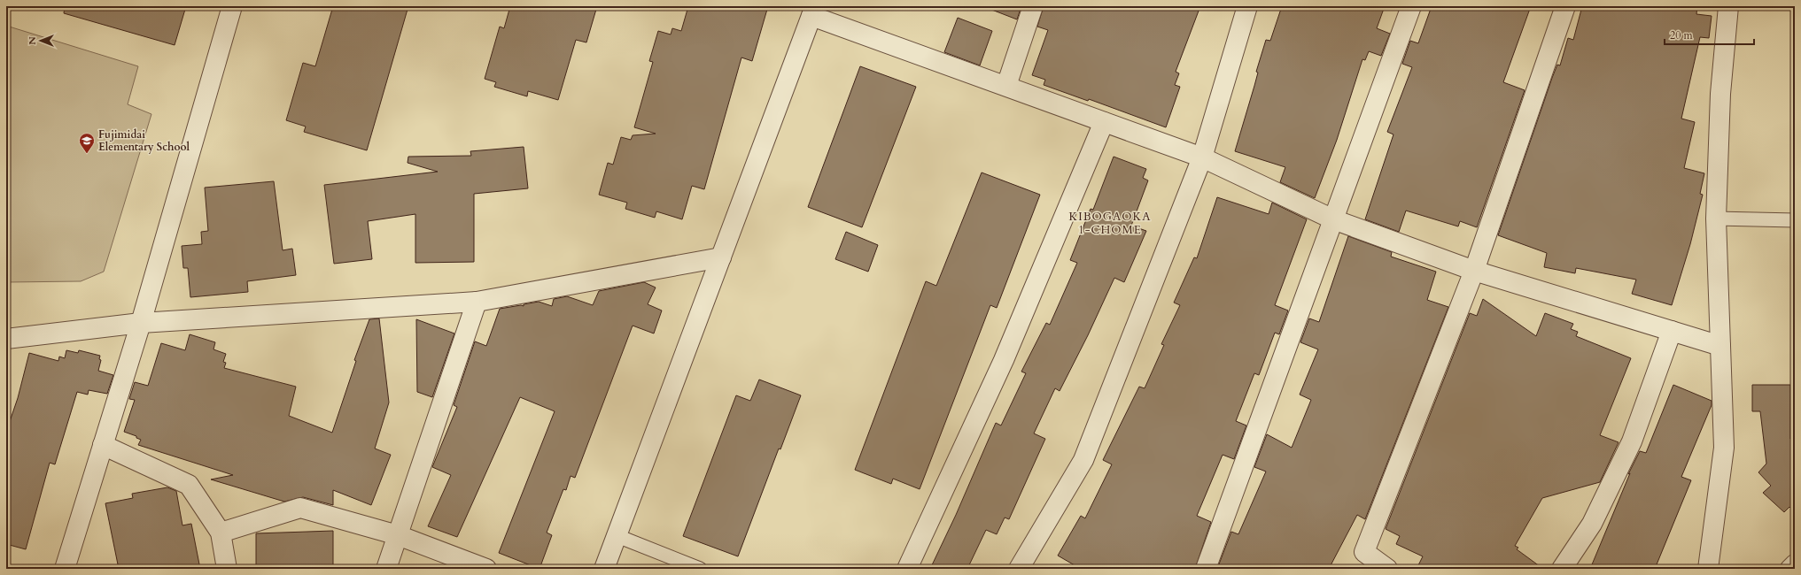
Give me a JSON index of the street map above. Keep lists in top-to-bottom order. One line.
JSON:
{"districts":["KIBOGAOKA 1-CHOME"],"places":{"school or university":["Fujimidai Elementary School"]},"scale_bar":"20 m","north":"left"}
